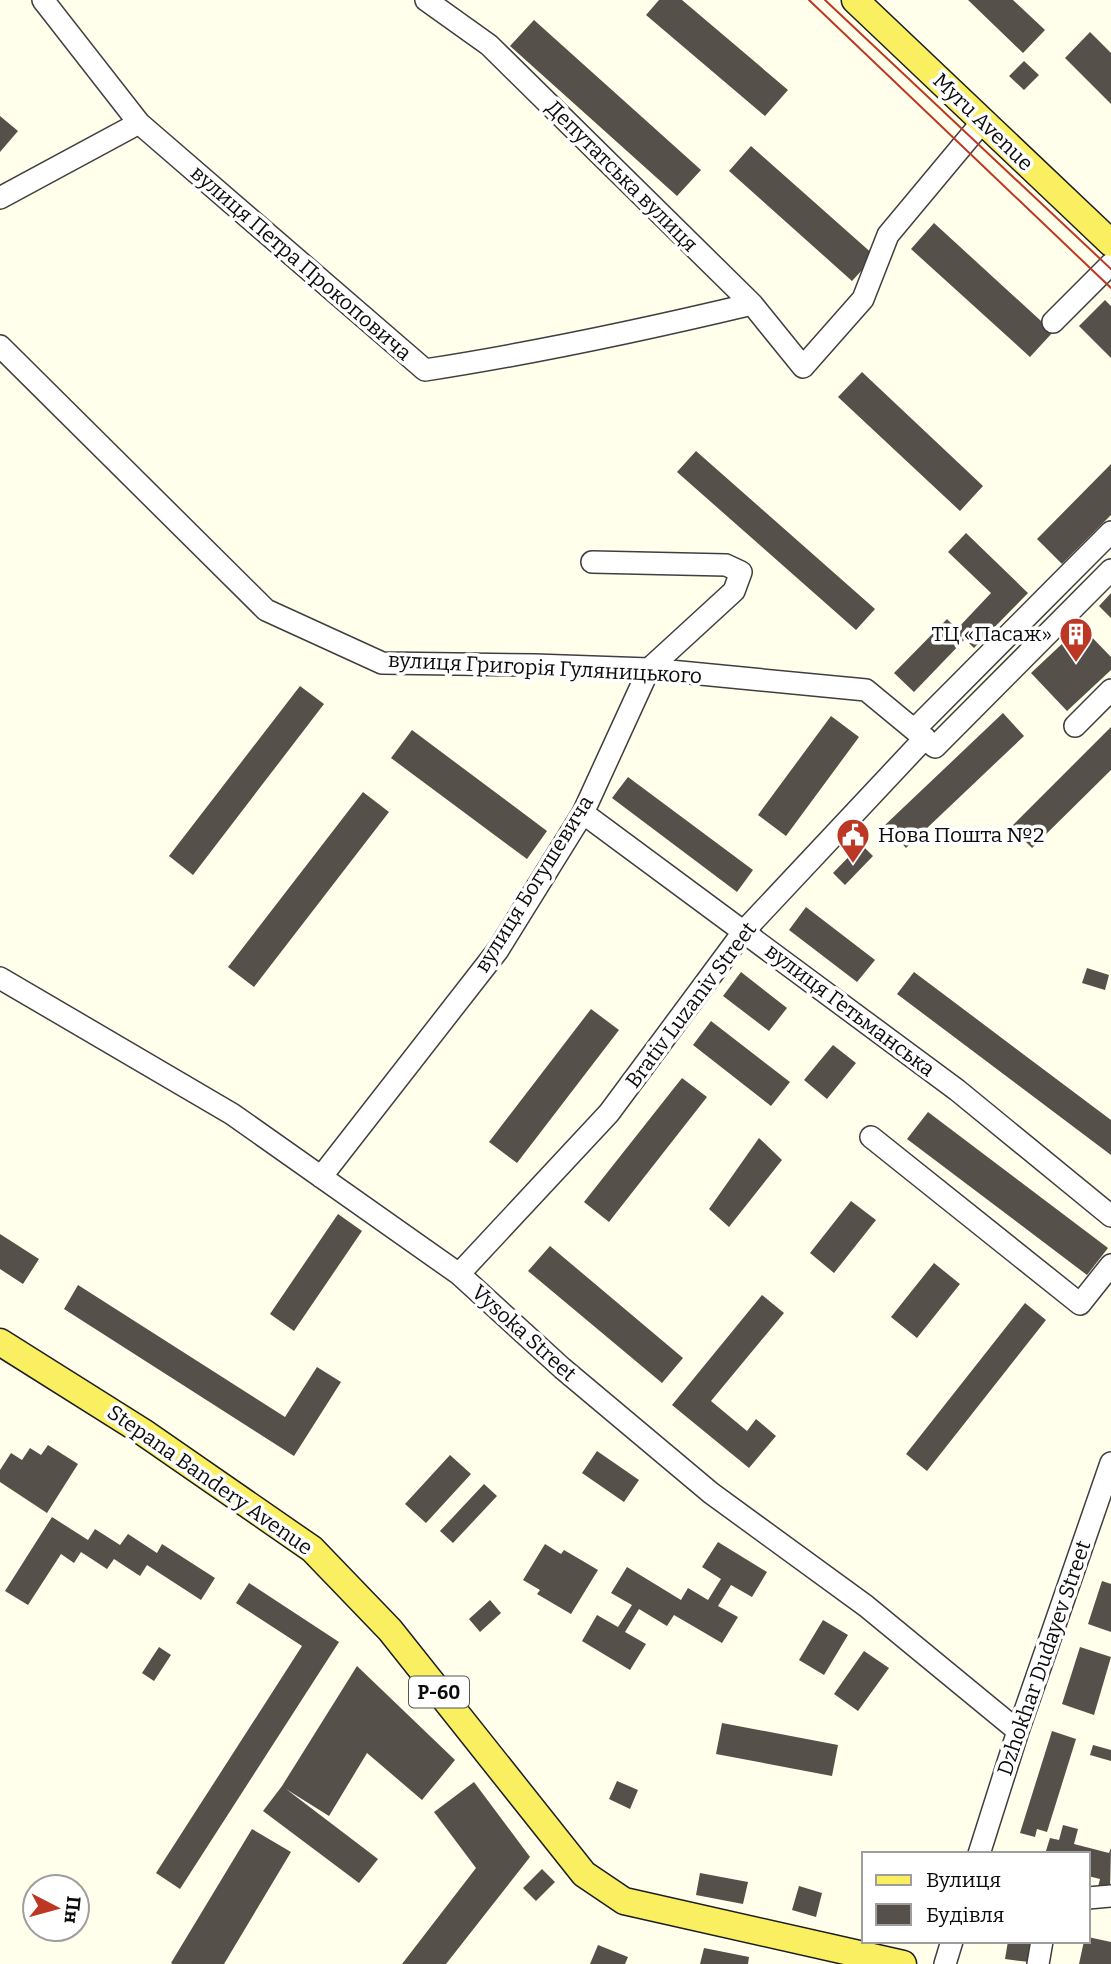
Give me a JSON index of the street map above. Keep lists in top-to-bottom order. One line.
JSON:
{"streets":{"main road":["Myru Avenue","Stepana Bandery Avenue","Р-60"],"street":["Депутатська вулиця","вулиця Петра Прокоповича","вулиця Григорія Гуляницького","вулиця Богушевича","Brativ Luzaniv Street","вулиця Гетьманська","Vysoka Street","Dzhokhar Dudayev Street"]},"crossings":[["Myru Avenue","Депутатська вулиця"],["Депутатська вулиця","вулиця Петра Прокоповича"],["вулиця Григорія Гуляницького","вулиця Богушевича"],["вулиця Григорія Гуляницького","Brativ Luzaniv Street"],["вулиця Богушевича","вулиця Гетьманська"],["вулиця Богушевича","Vysoka Street"],["Brativ Luzaniv Street","вулиця Гетьманська"],["Brativ Luzaniv Street","Vysoka Street"],["Vysoka Street","Dzhokhar Dudayev Street"]],"places":{"building":["ТЦ «Пасаж»"],"public building":["Нова Пошта №2"]},"legend":["Вулиця","Будівля"],"north":"right"}
